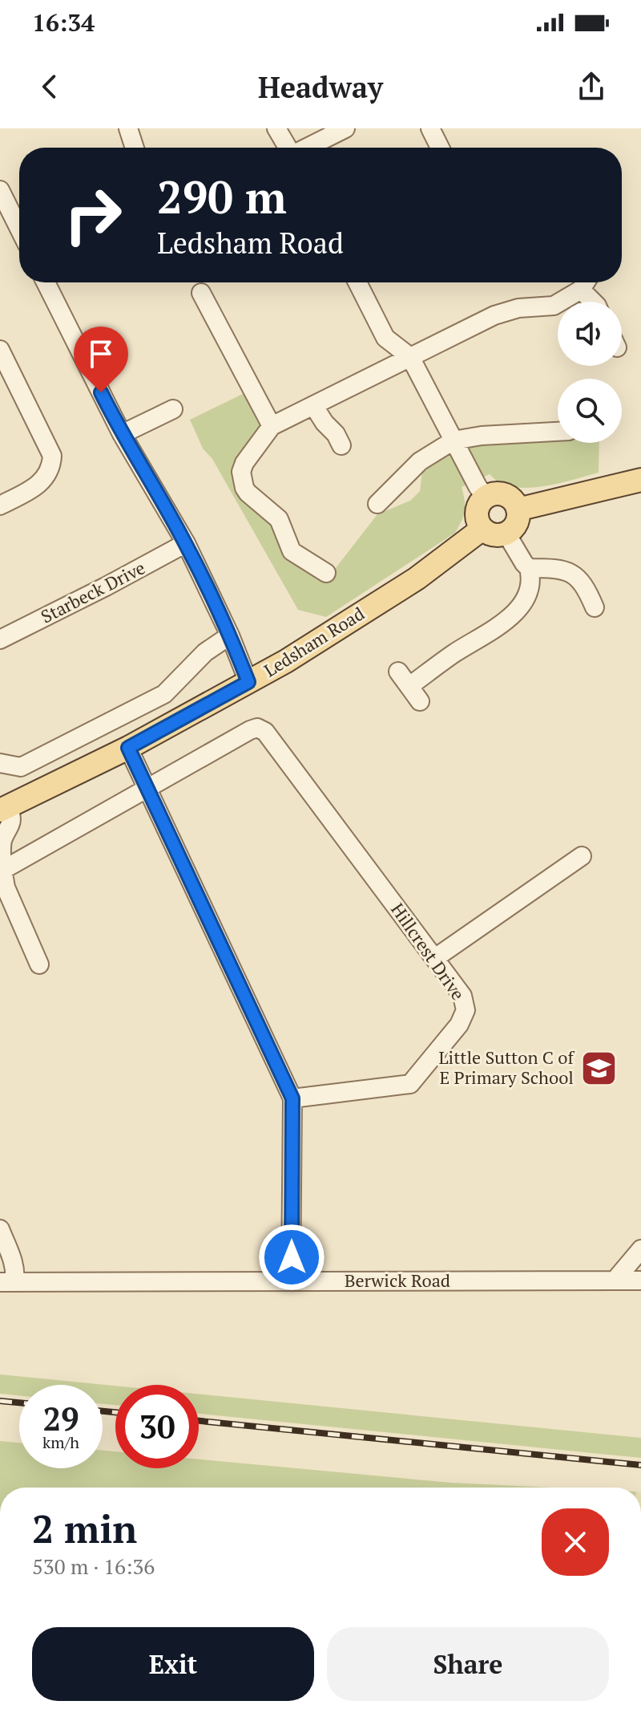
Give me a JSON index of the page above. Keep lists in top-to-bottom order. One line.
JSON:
{"streets":{"main road":["Ledsham Road"],"street":["Starbeck Drive","Hillcrest Drive","Berwick Road"]},"places":{"school or university":["Little Sutton C of E Primary School"]},"page":{"status":"16:34","header":"Headway","turn":["290 m","Ledsham Road"],"speed":"29 km/h","limit":"30","heading":["2 min","530 m · 16:36"],"buttons":["Exit","Share"]}}
